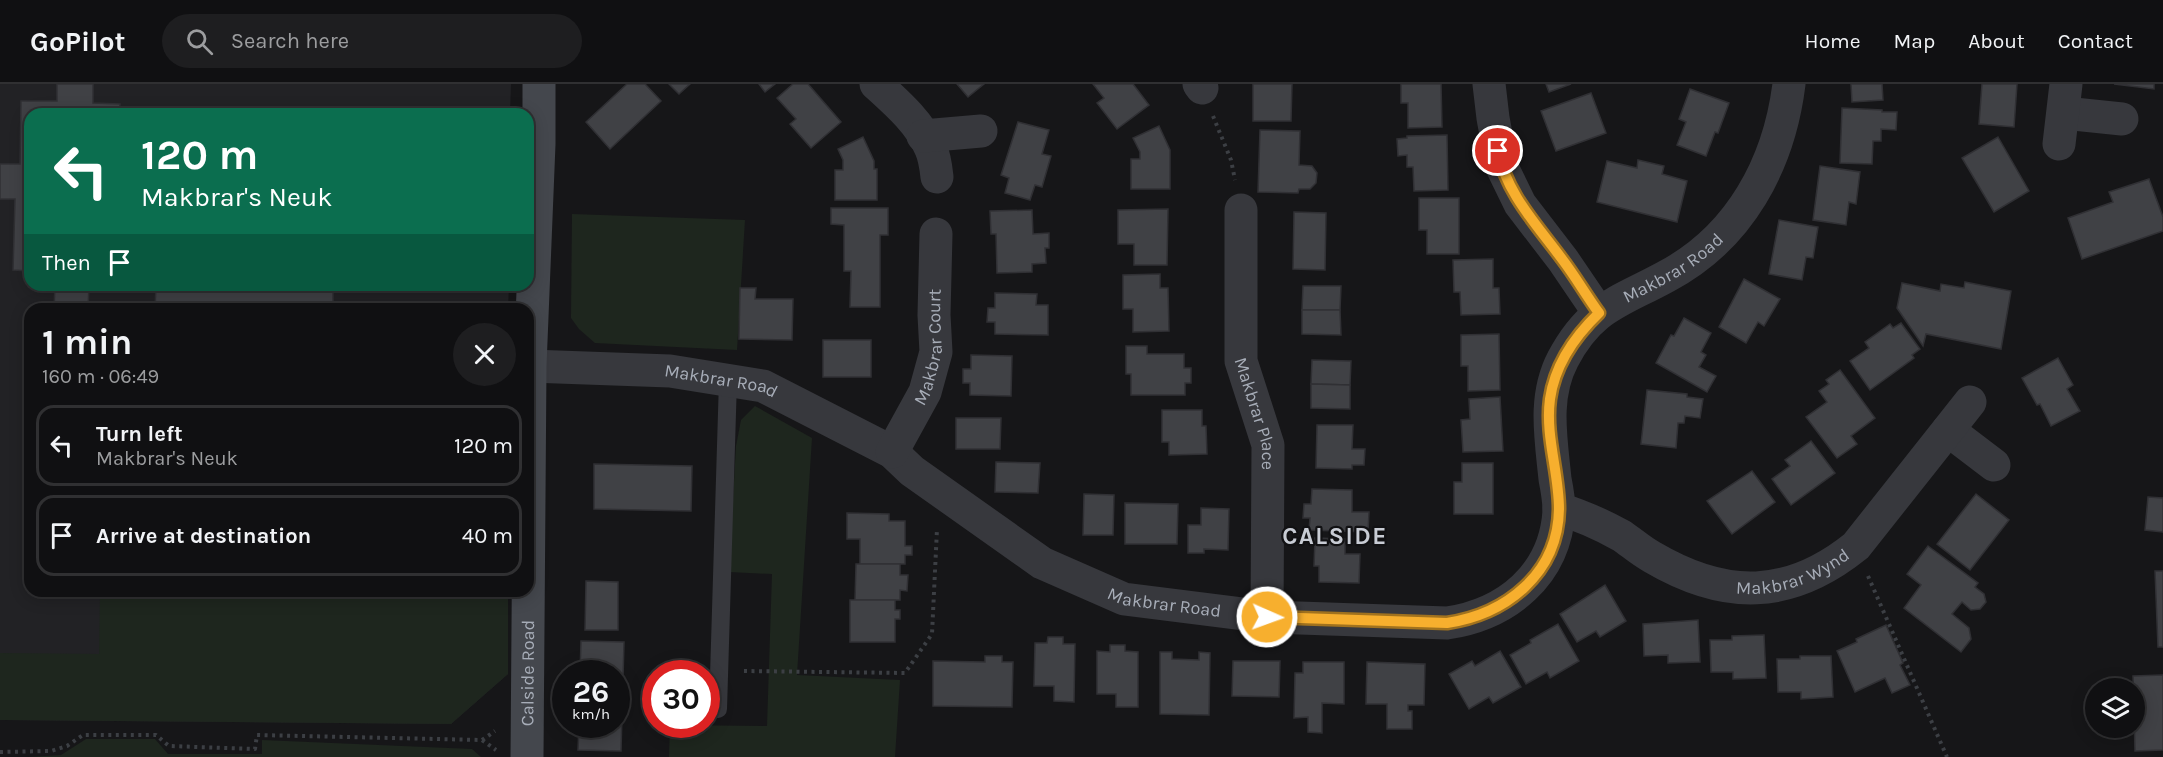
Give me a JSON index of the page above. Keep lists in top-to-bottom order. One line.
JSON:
{"streets":{"street":["Makbrar Road","Makbrar Court","Makbrar Place","Makbrar Wynd","Calside Road"]},"crossings":[["Makbrar Road","Makbrar Court"],["Makbrar Road","Makbrar Place"],["Makbrar Road","Makbrar Wynd"]],"districts":["CALSIDE"],"page":{"header":"GoPilot","search":"Search here","nav":["Home","Map","About","Contact"],"turn":["120 m","Makbrar's Neuk"],"then":"Then","heading":["1 min","160 m · 06:49"],"list":[{"name":"Turn left","note":"Makbrar's Neuk","value":"120 m"},{"name":"Arrive at destination","value":"40 m"}],"speed":"26 km/h","limit":"30"}}
